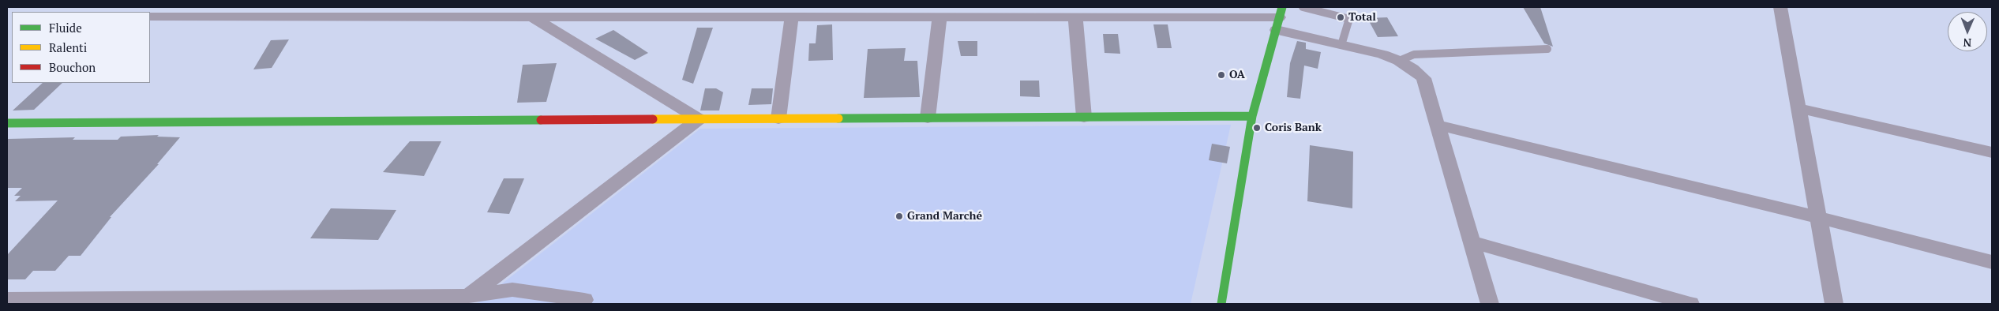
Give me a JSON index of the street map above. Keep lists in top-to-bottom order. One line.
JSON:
{"places":["Total","OA","Coris Bank","Grand Marché"],"legend":["Fluide","Ralenti","Bouchon"],"north":"bottom"}
